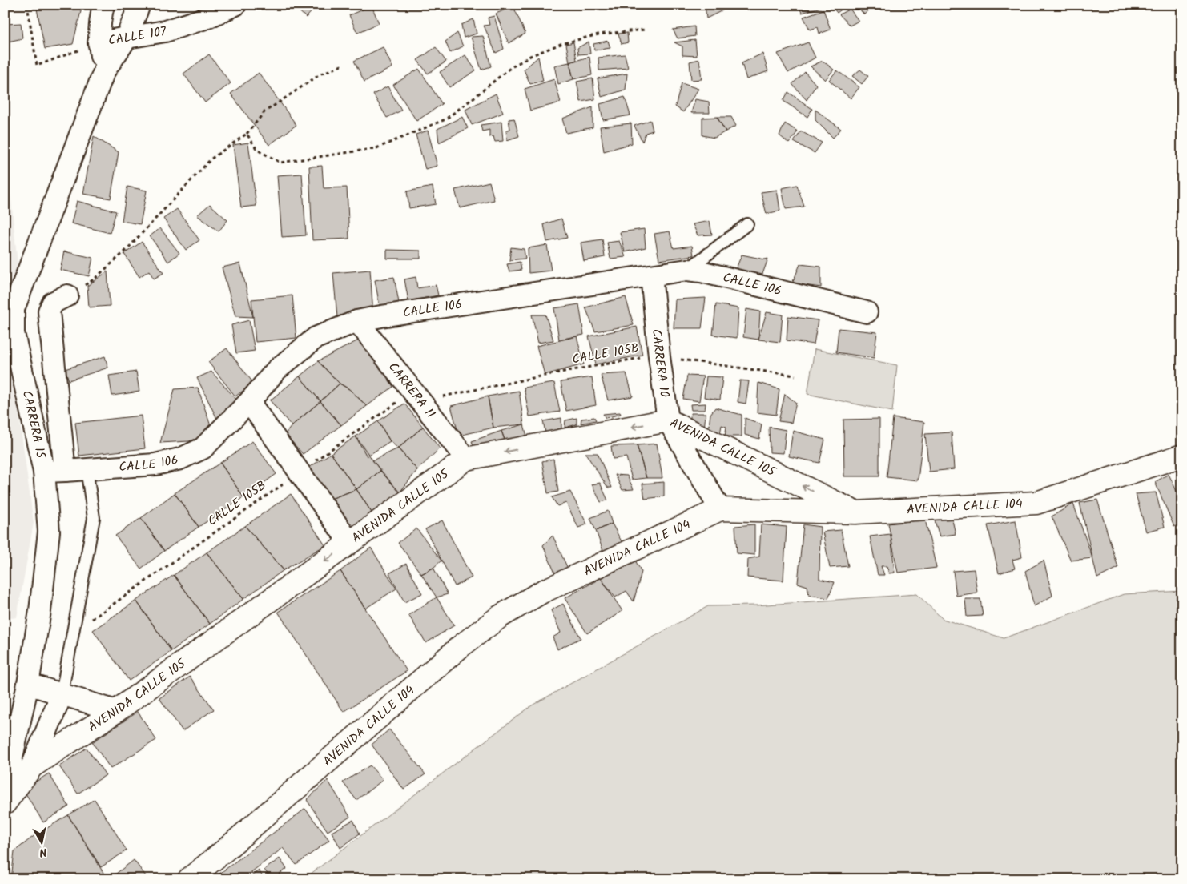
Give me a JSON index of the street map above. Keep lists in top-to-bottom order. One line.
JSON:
{"streets":{"main road":["AVENIDA CALLE 105","AVENIDA CALLE 104"],"street":["CALLE 107","CALLE 106","CARRERA 10","CARRERA 11","CARRERA 15"],"path":["CALLE 105B"]},"crossings":[["CALLE 107","CARRERA 15"],["CALLE 106","CARRERA 10"],["CALLE 106","CARRERA 11"],["CALLE 106","CARRERA 15"],["CALLE 105B","CARRERA 10"],["CALLE 105B","CARRERA 11"],["CARRERA 10","AVENIDA CALLE 105"],["CARRERA 10","AVENIDA CALLE 104"],["CARRERA 11","AVENIDA CALLE 105"],["AVENIDA CALLE 105","AVENIDA CALLE 104"]],"one_way":["AVENIDA CALLE 105"],"north":"bottom"}
